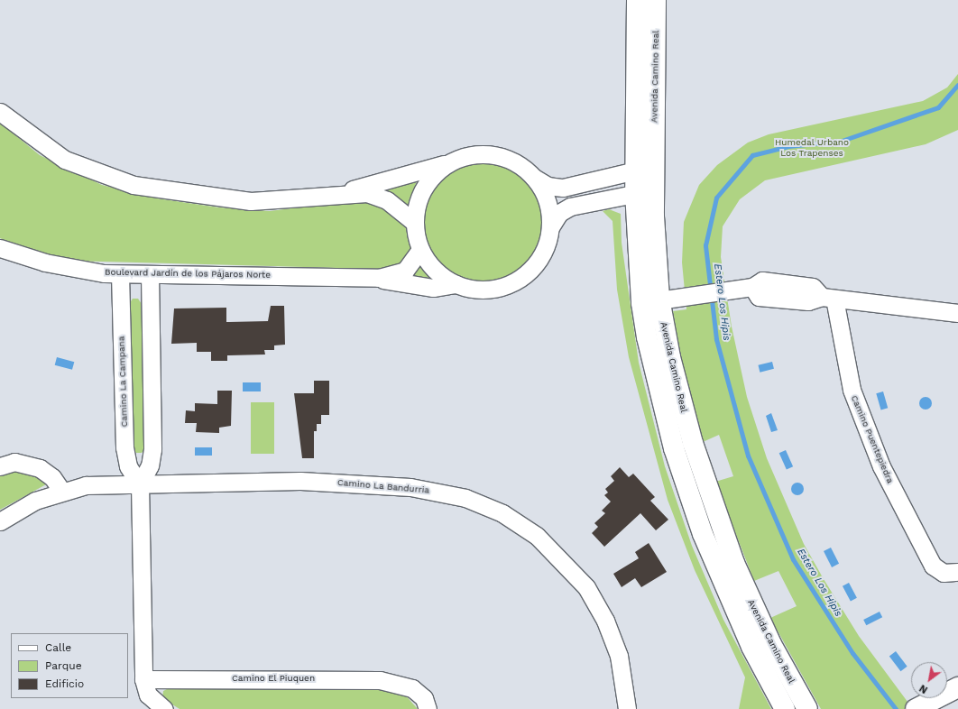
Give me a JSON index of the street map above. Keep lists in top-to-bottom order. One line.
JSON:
{"streets":{"main road":["Avenida Camino Real"],"street":["Boulevard Jardín de los Pájaros Norte","Camino La Campana","Camino Puentepiedra","Camino La Bandurria","Camino El Piuquen"]},"crossings":[["Boulevard Jardín de los Pájaros Norte","Camino La Campana"],["Camino La Campana","Camino La Bandurria"]],"water":["Estero Los Hipis"],"parks":["Humedal Urbano Los Trapenses"],"legend":["Calle","Parque","Edificio"],"north":"bottom left"}
